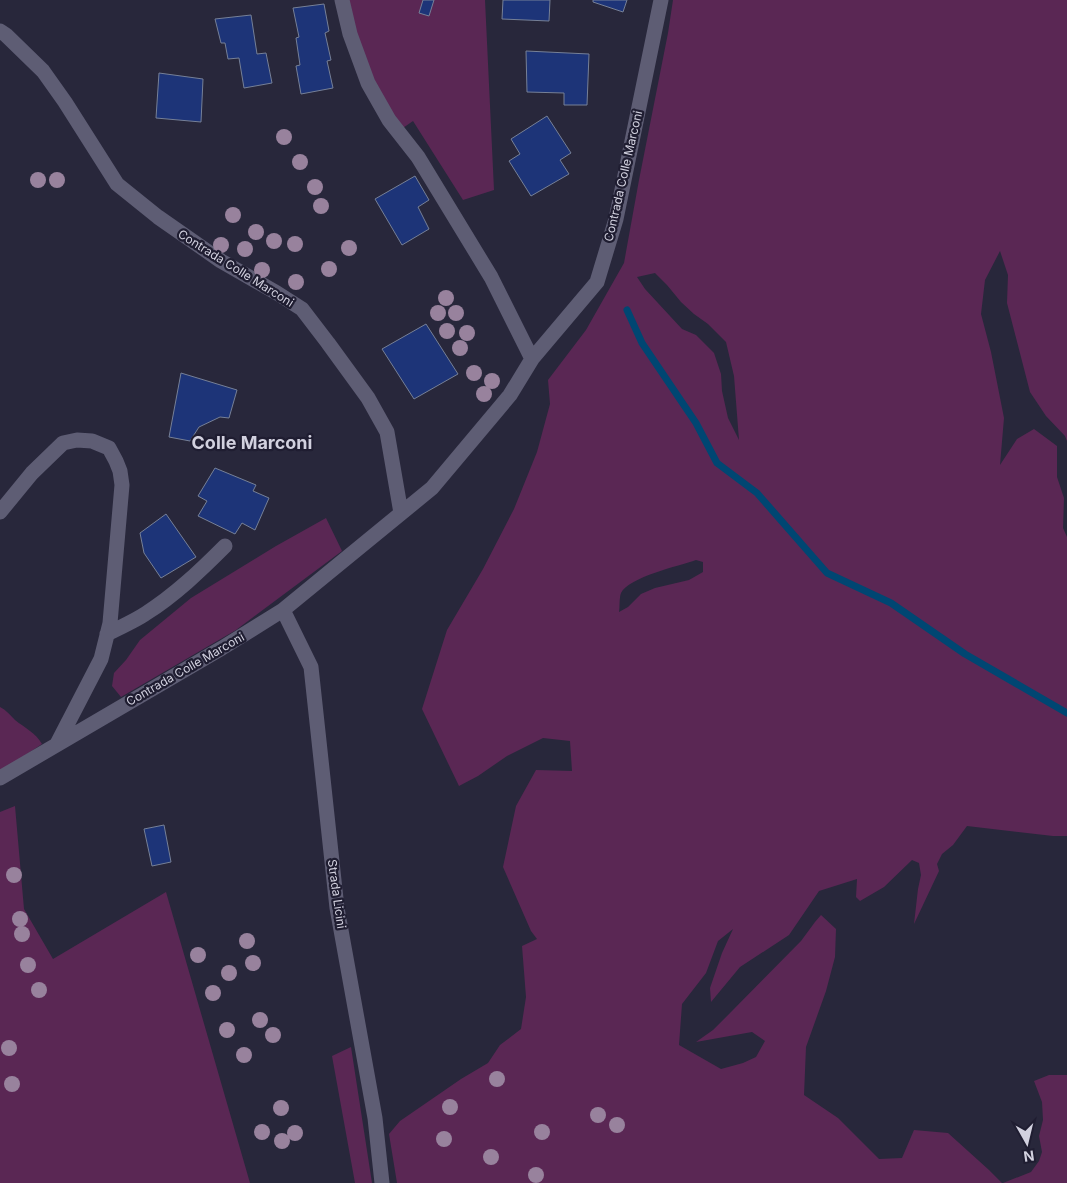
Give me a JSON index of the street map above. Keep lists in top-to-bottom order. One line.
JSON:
{"streets":{"street":["Contrada Colle Marconi","Strada Licini"]},"crossings":[["Contrada Colle Marconi","Strada Licini"]],"districts":["Colle Marconi"],"north":"bottom"}
